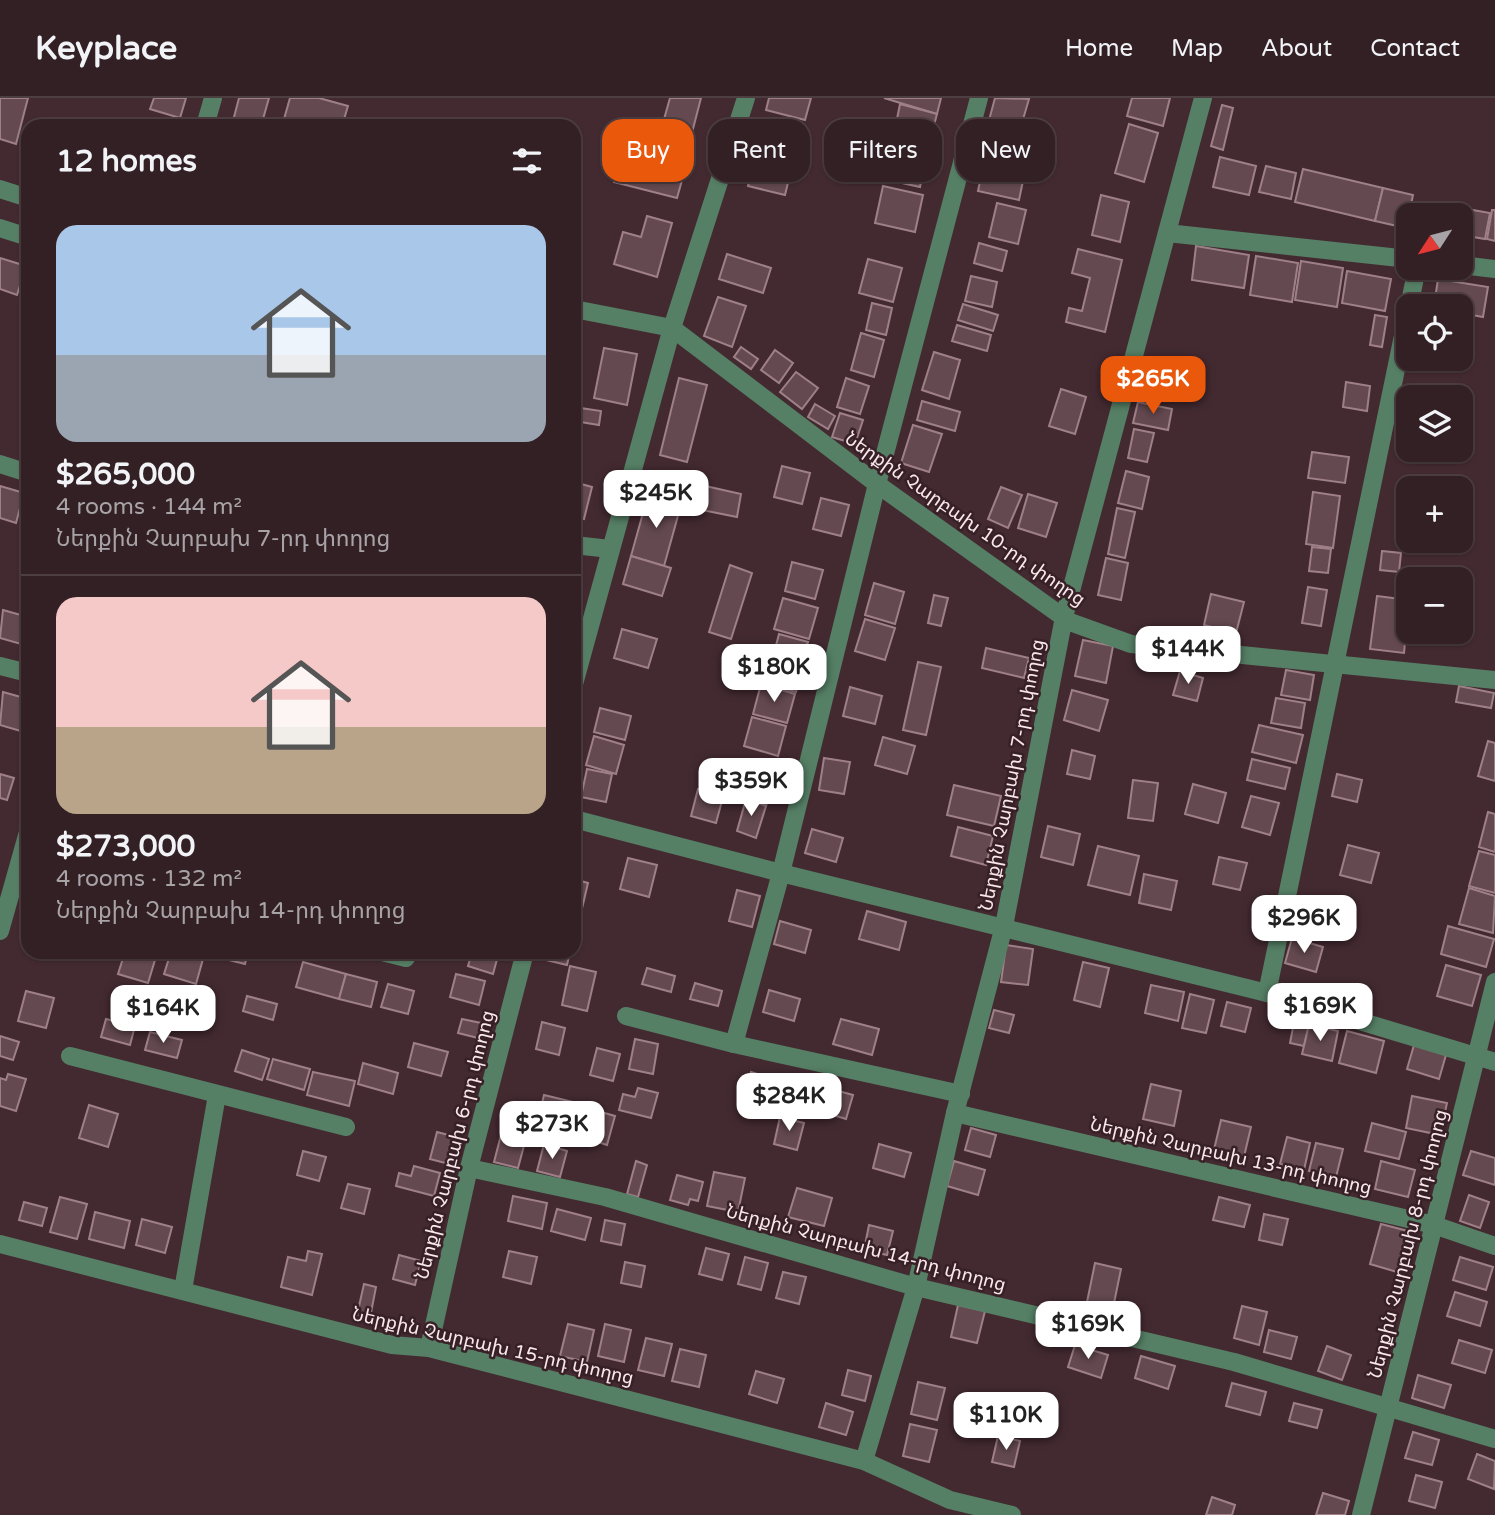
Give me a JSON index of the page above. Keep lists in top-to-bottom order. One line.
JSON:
{"streets":{"street":["Ներքին Չարբախ 10-րդ փողոց","Ներքին Չարբախ 7-րդ փողոց","Ներքին Չարբախ 6-րդ փողոց","Ներքին Չարբախ 13-րդ փողոց","Ներքին Չարբախ 8-րդ փողոց","Ներքին Չարբախ 14-րդ փողոց","Ներքին Չարբախ 15-րդ փողոց"]},"crossings":[["Ներքին Չարբախ 10-րդ փողոց","Ներքին Չարբախ 7-րդ փողոց"],["Ներքին Չարբախ 7-րդ փողոց","Ներքին Չարբախ 13-րդ փողոց"],["Ներքին Չարբախ 7-րդ փողոց","Ներքին Չարբախ 14-րդ փողոց"],["Ներքին Չարբախ 7-րդ փողոց","Ներքին Չարբախ 15-րդ փողոց"],["Ներքին Չարբախ 6-րդ փողոց","Ներքին Չարբախ 14-րդ փողոց"],["Ներքին Չարբախ 6-րդ փողոց","Ներքին Չարբախ 15-րդ փողոց"],["Ներքին Չարբախ 13-րդ փողոց","Ներքին Չարբախ 8-րդ փողոց"],["Ներքին Չարբախ 8-րդ փողոց","Ներքին Չարբախ 14-րդ փողոց"]],"north":"bottom left","page":{"header":"Keyplace","nav":["Home","Map","About","Contact"],"chip":["Buy","Rent","Filters","New"],"heading":"12 homes","map_buttons":["+","−"],"list":[{"name":"$265,000","note":"4 rooms · 144 m² · Ներքին Չարբախ 7-րդ փողոց"},{"name":"$273,000","note":"4 rooms · 132 m² · Ներքին Չարբախ 14-րդ փողոց"}],"price":["$265K","$245K","$144K","$180K","$359K","$296K","$169K","$164K","$284K","$273K","$169K","$110K"]}}
